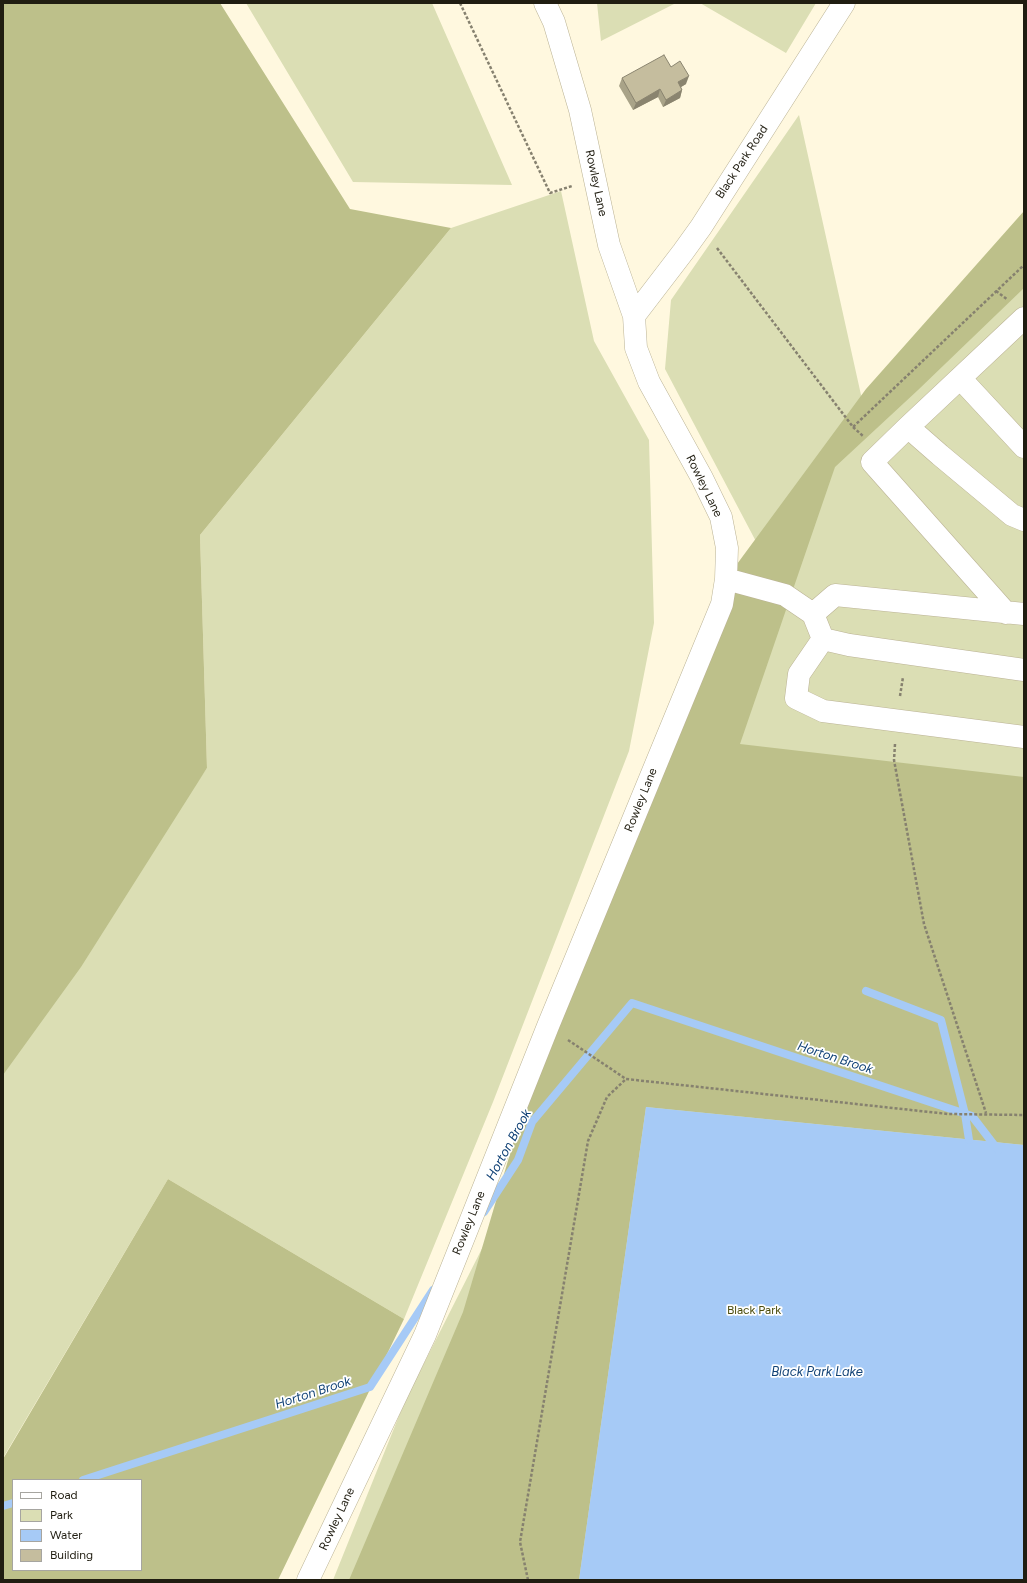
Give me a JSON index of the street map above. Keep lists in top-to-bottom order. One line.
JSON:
{"streets":{"street":["Black Park Road","Rowley Lane"]},"crossings":[["Black Park Road","Rowley Lane"]],"water":["Horton Brook","Black Park Lake"],"parks":["Black Park"],"legend":["Road","Park","Water","Building"]}
